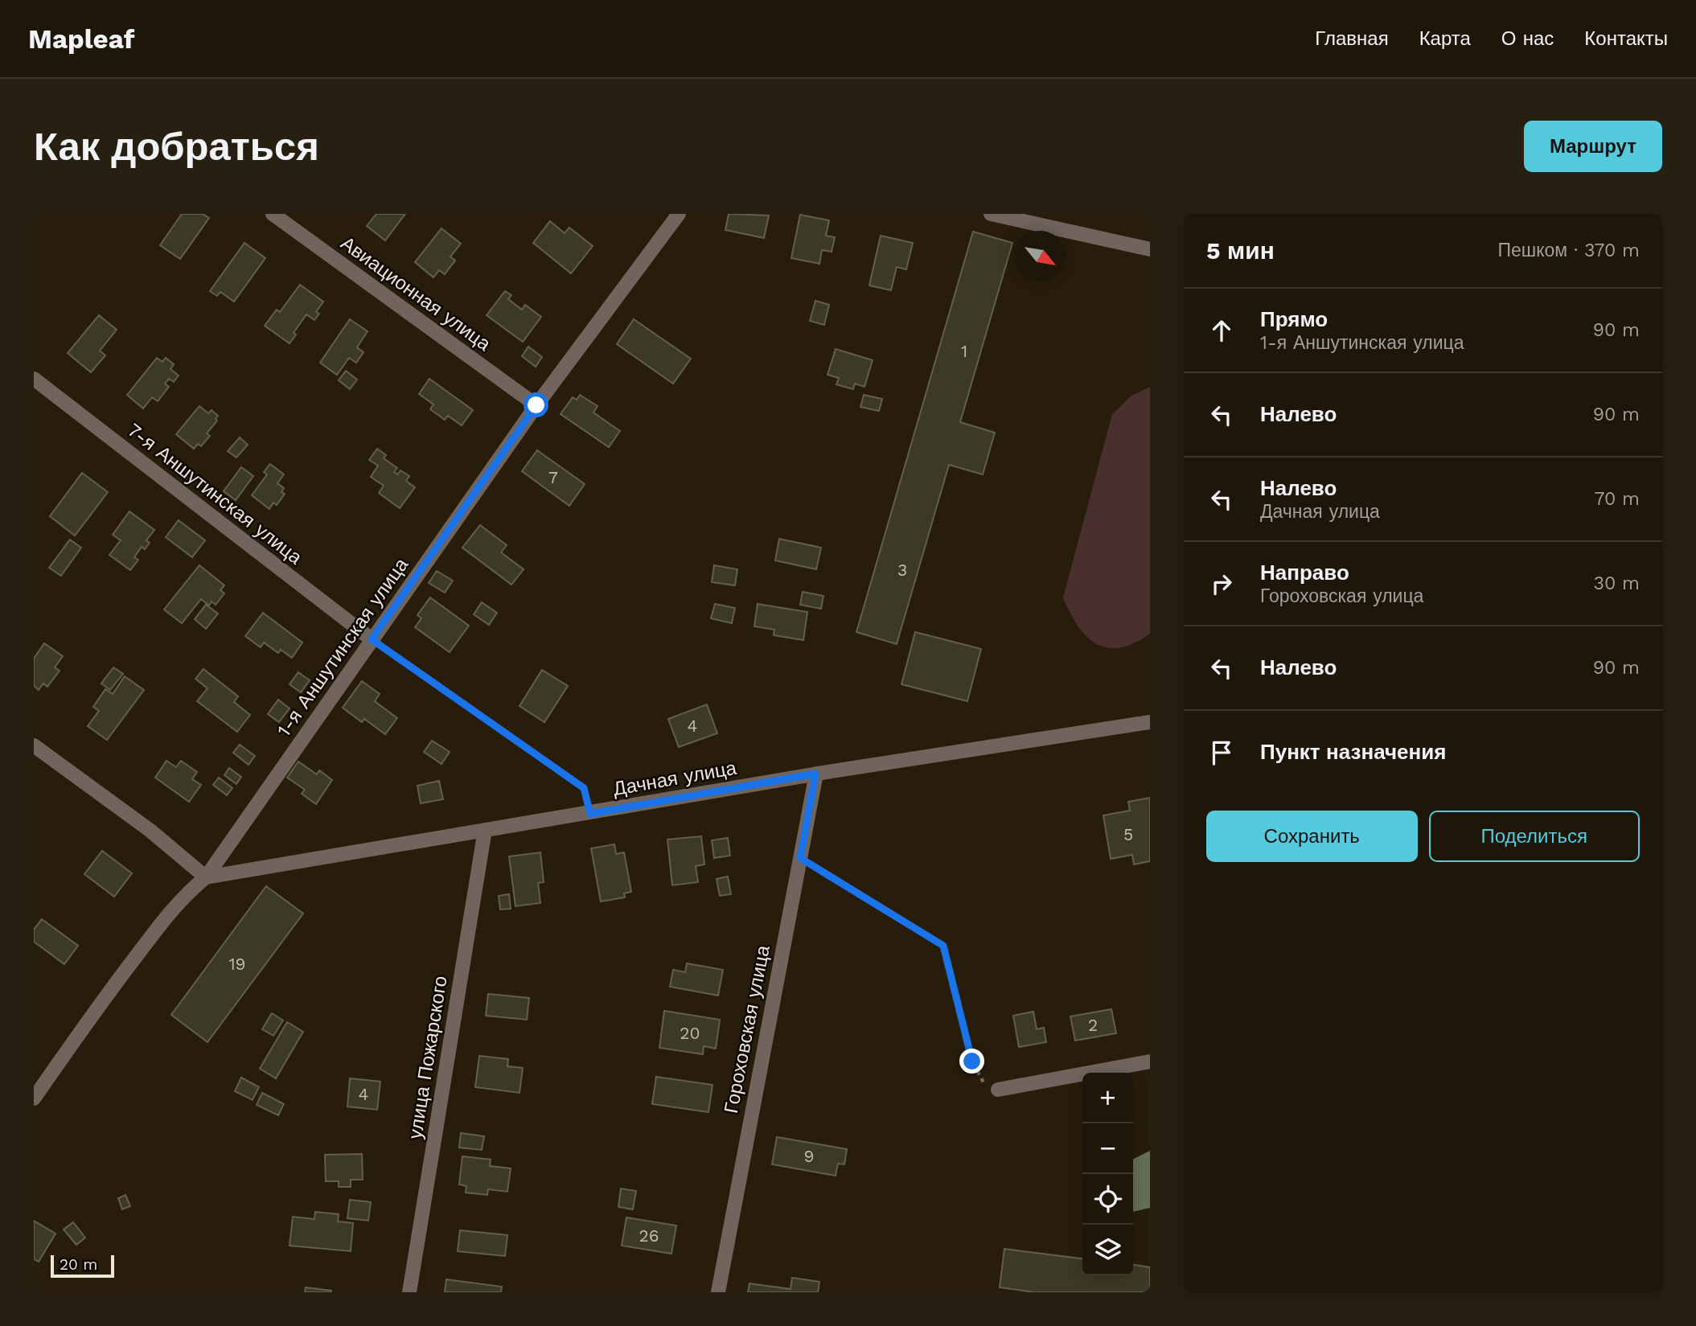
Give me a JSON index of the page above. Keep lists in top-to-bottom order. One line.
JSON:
{"streets":{"street":["Авиационная улица","7-я Аншутинская улица","1-я Аншутинская улица","Дачная улица","Гороховская улица","улица Пожарского"]},"crossings":[["Авиационная улица","1-я Аншутинская улица"],["7-я Аншутинская улица","1-я Аншутинская улица"],["1-я Аншутинская улица","Дачная улица"],["Дачная улица","Гороховская улица"],["Дачная улица","улица Пожарского"]],"house_numbers":["1","7","3","4","5","19","2","20","4","9","26"],"scale_bar":"20 m","north":"bottom right","page":{"header":"Mapleaf","nav":["Главная","Карта","О нас","Контакты"],"buttons":["Маршрут",["Сохранить","Поделиться"]],"title":"Как добраться","heading":["5 мин","Пешком · 370 m"],"list":[["Прямо","1-я Аншутинская улица","90 m"],["Налево","90 m"],["Налево","Дачная улица","70 m"],["Направо","Гороховская улица","30 m"],["Налево","90 m"],"Пункт назначения"],"map_buttons":["+","−"],"scale":"20 m"}}
